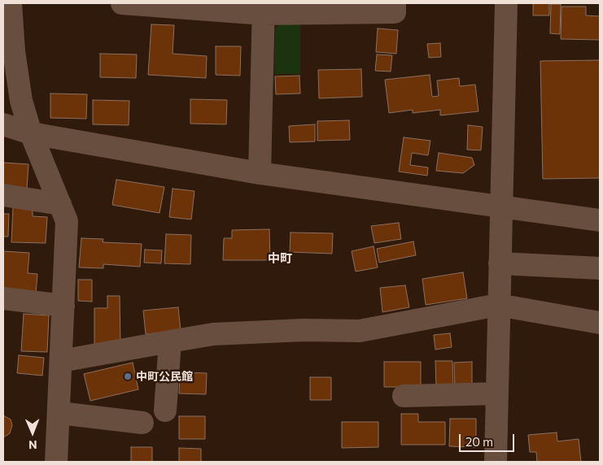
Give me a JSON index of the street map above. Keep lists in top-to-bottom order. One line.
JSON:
{"districts":["中町"],"places":["中町公民館"],"scale_bar":"20 m","north":"bottom"}
